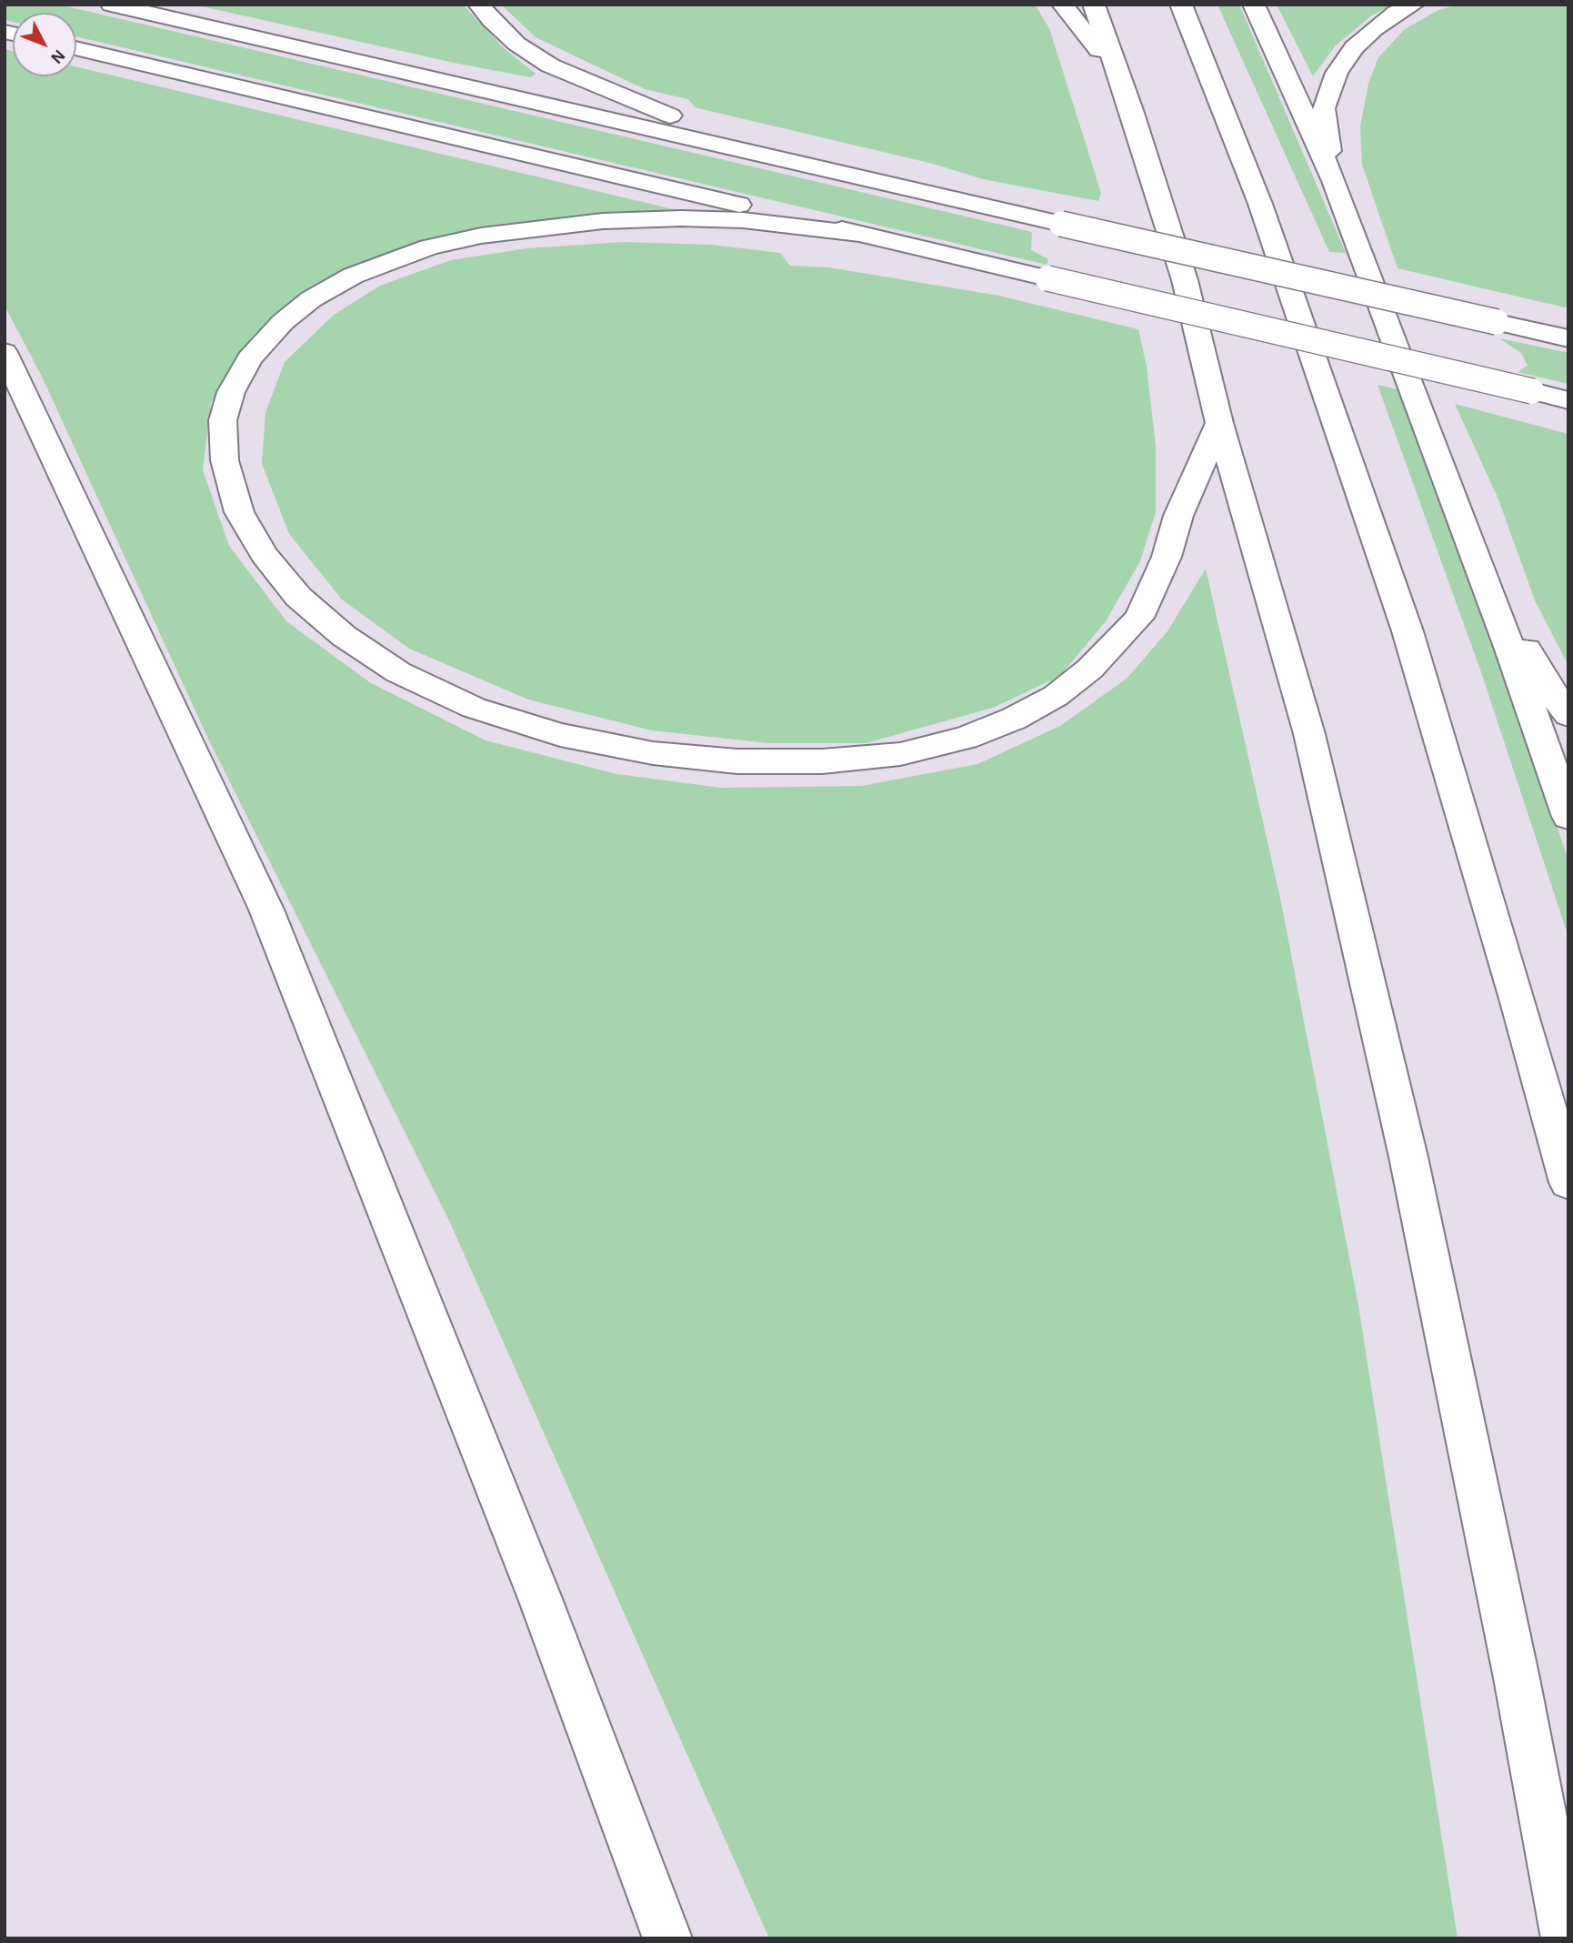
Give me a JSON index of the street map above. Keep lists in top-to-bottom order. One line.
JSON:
{"north":"bottom right"}
